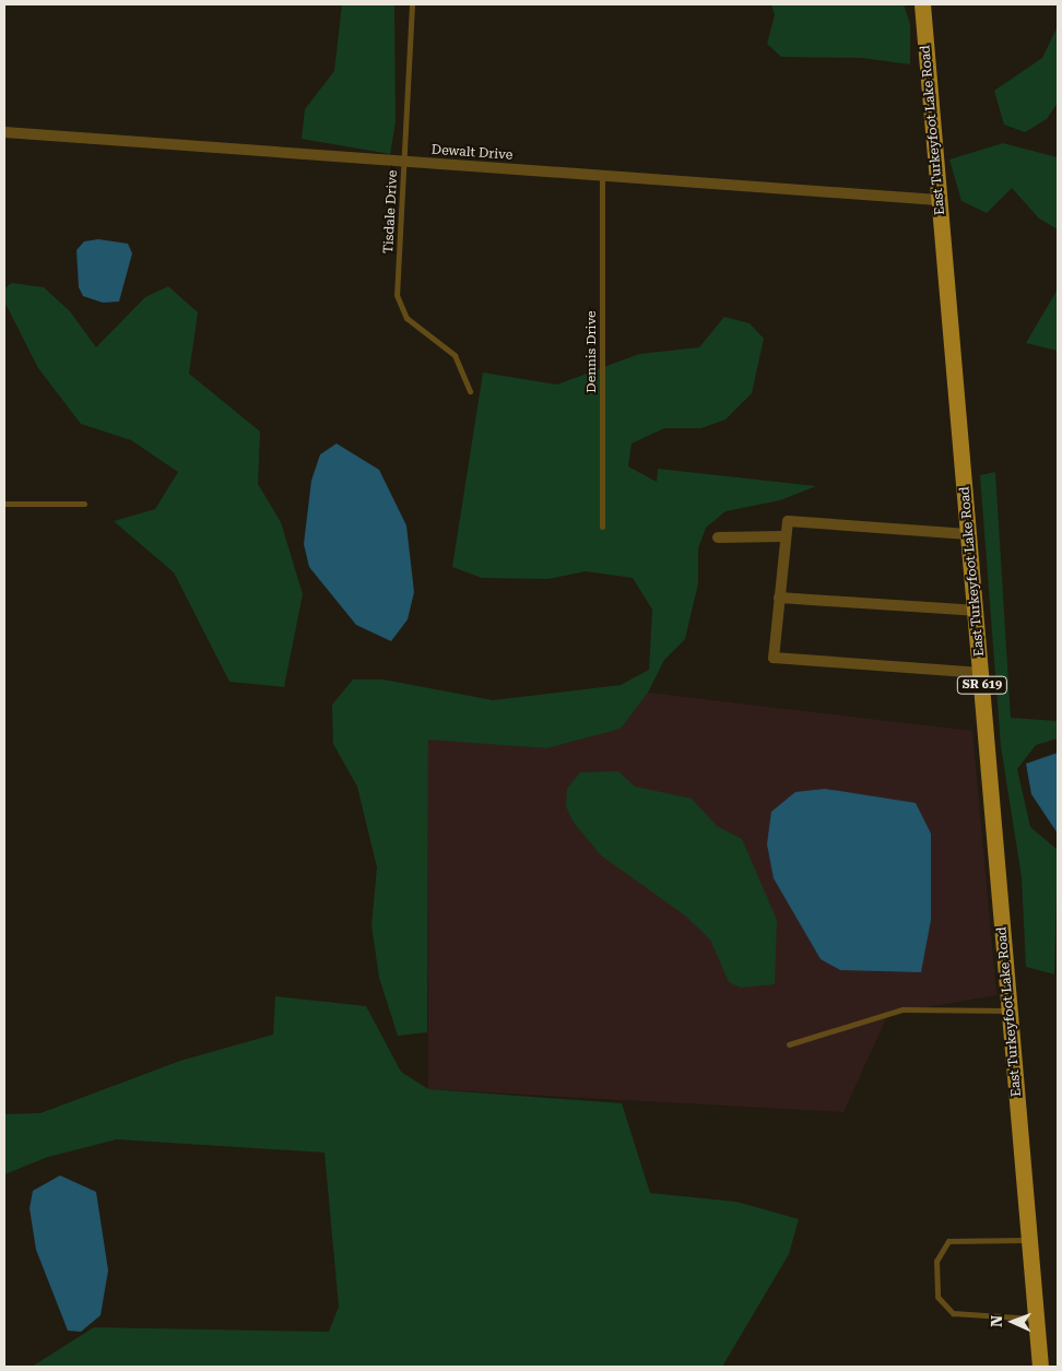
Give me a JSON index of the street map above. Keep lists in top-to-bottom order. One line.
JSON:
{"streets":{"main road":["East Turkeyfoot Lake Road","SR 619"],"street":["Dewalt Drive"],"lane":["Tisdale Drive","Dennis Drive"]},"crossings":[["East Turkeyfoot Lake Road","Dewalt Drive"],["Dewalt Drive","Tisdale Drive"],["Dewalt Drive","Dennis Drive"]],"north":"left"}
